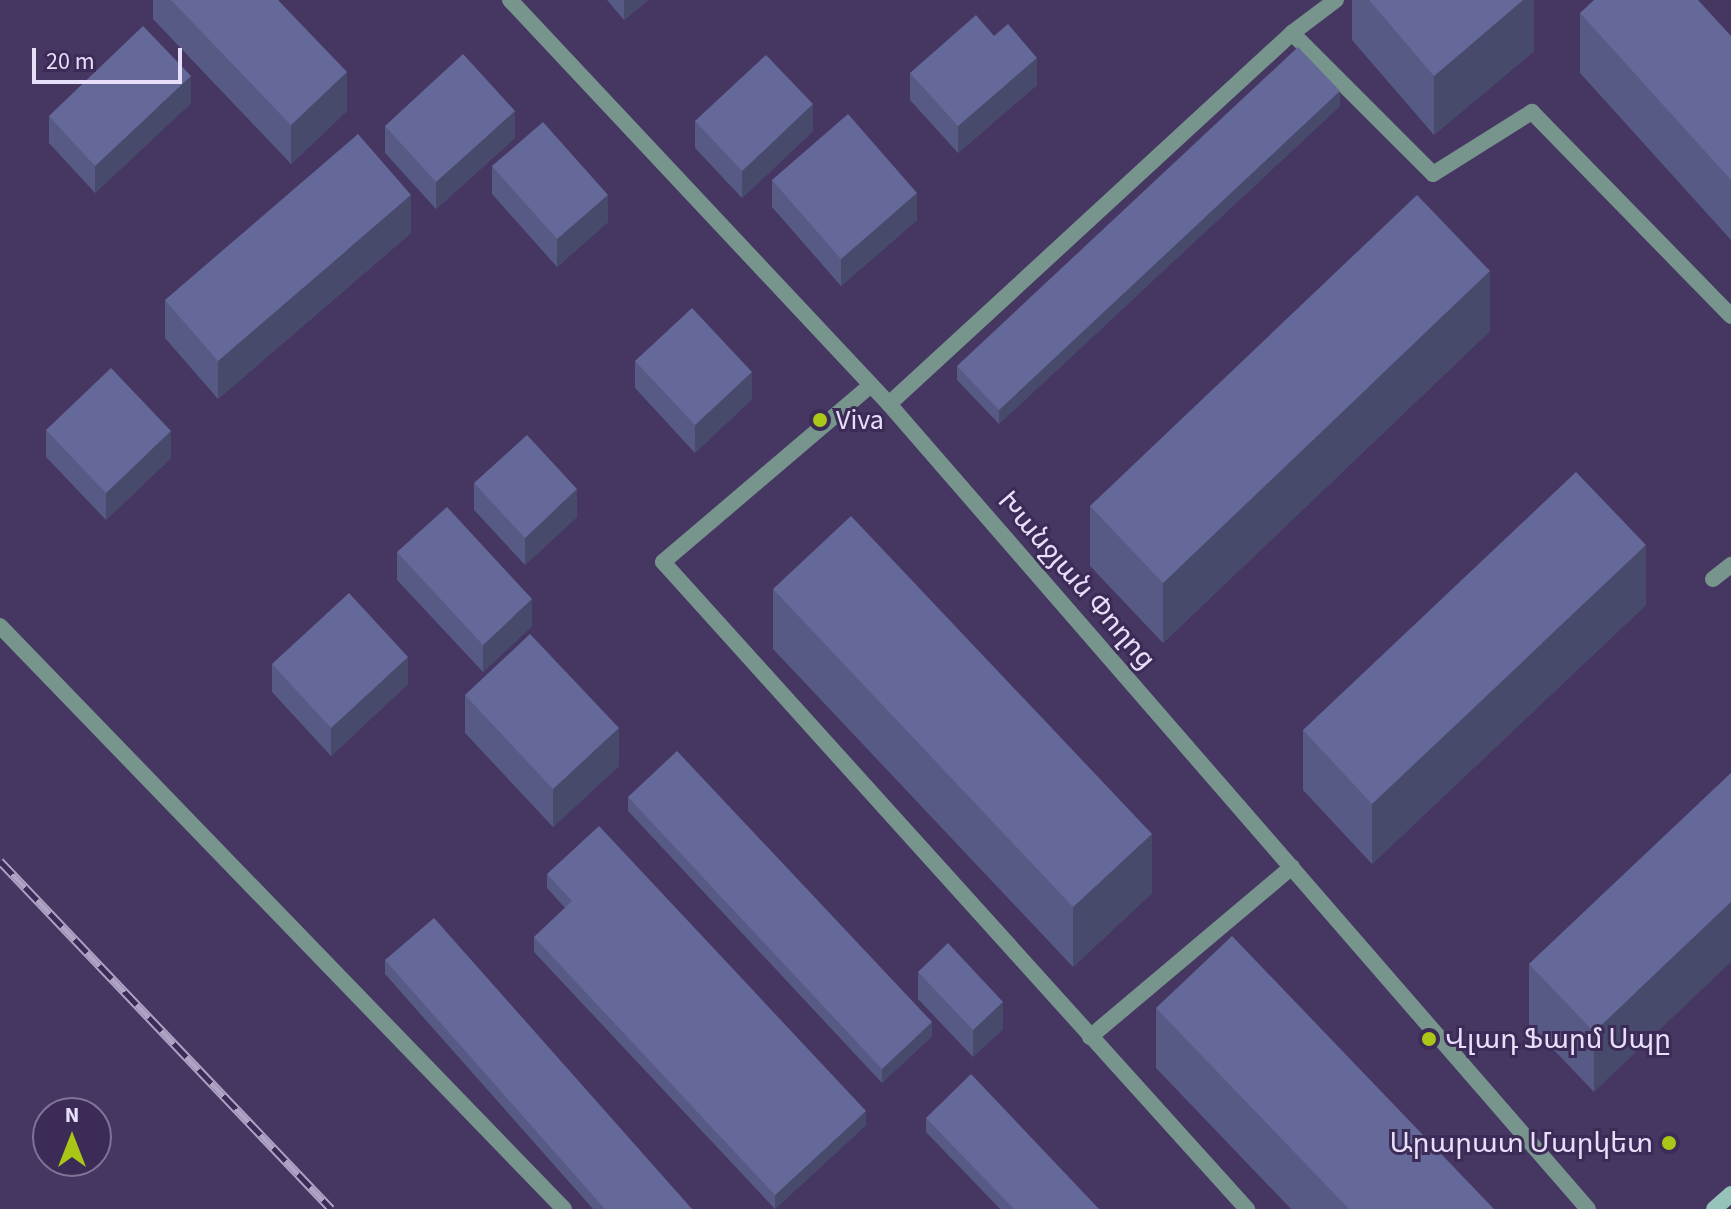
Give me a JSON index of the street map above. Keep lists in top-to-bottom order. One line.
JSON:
{"streets":{"street":["Խանջյան Փողոց"]},"places":["Viva","Վլադ Ֆարմ Սպը","Արարատ Մարկետ"],"scale_bar":"20 m","north":"top"}
